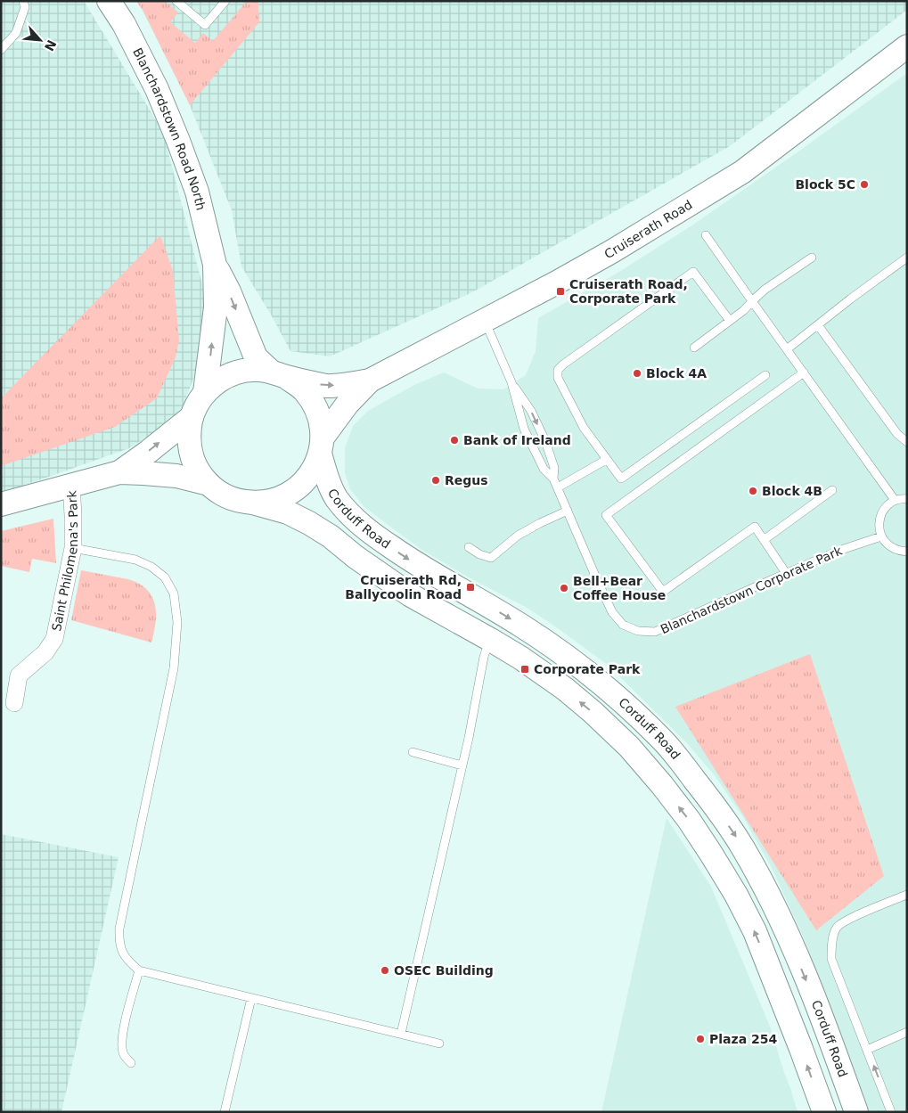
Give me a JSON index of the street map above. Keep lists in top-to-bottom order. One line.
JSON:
{"streets":{"main road":["Blanchardstown Road North","Cruiserath Road","Corduff Road"],"street":["Saint Philomena's Park"],"lane":["Blanchardstown Corporate Park"]},"crossings":[["Blanchardstown Road North","Cruiserath Road"],["Blanchardstown Road North","Corduff Road"],["Cruiserath Road","Corduff Road"],["Cruiserath Road","Blanchardstown Corporate Park"]],"places":{"other":["Block 5C","Block 4A","Bank of Ireland","Regus","Block 4B","Bell+Bear Coffee House","OSEC Building","Plaza 254"],"transit":["Cruiserath Road, Corporate Park","Cruiserath Rd, Ballycoolin Road","Corporate Park"]},"north":"bottom right"}
